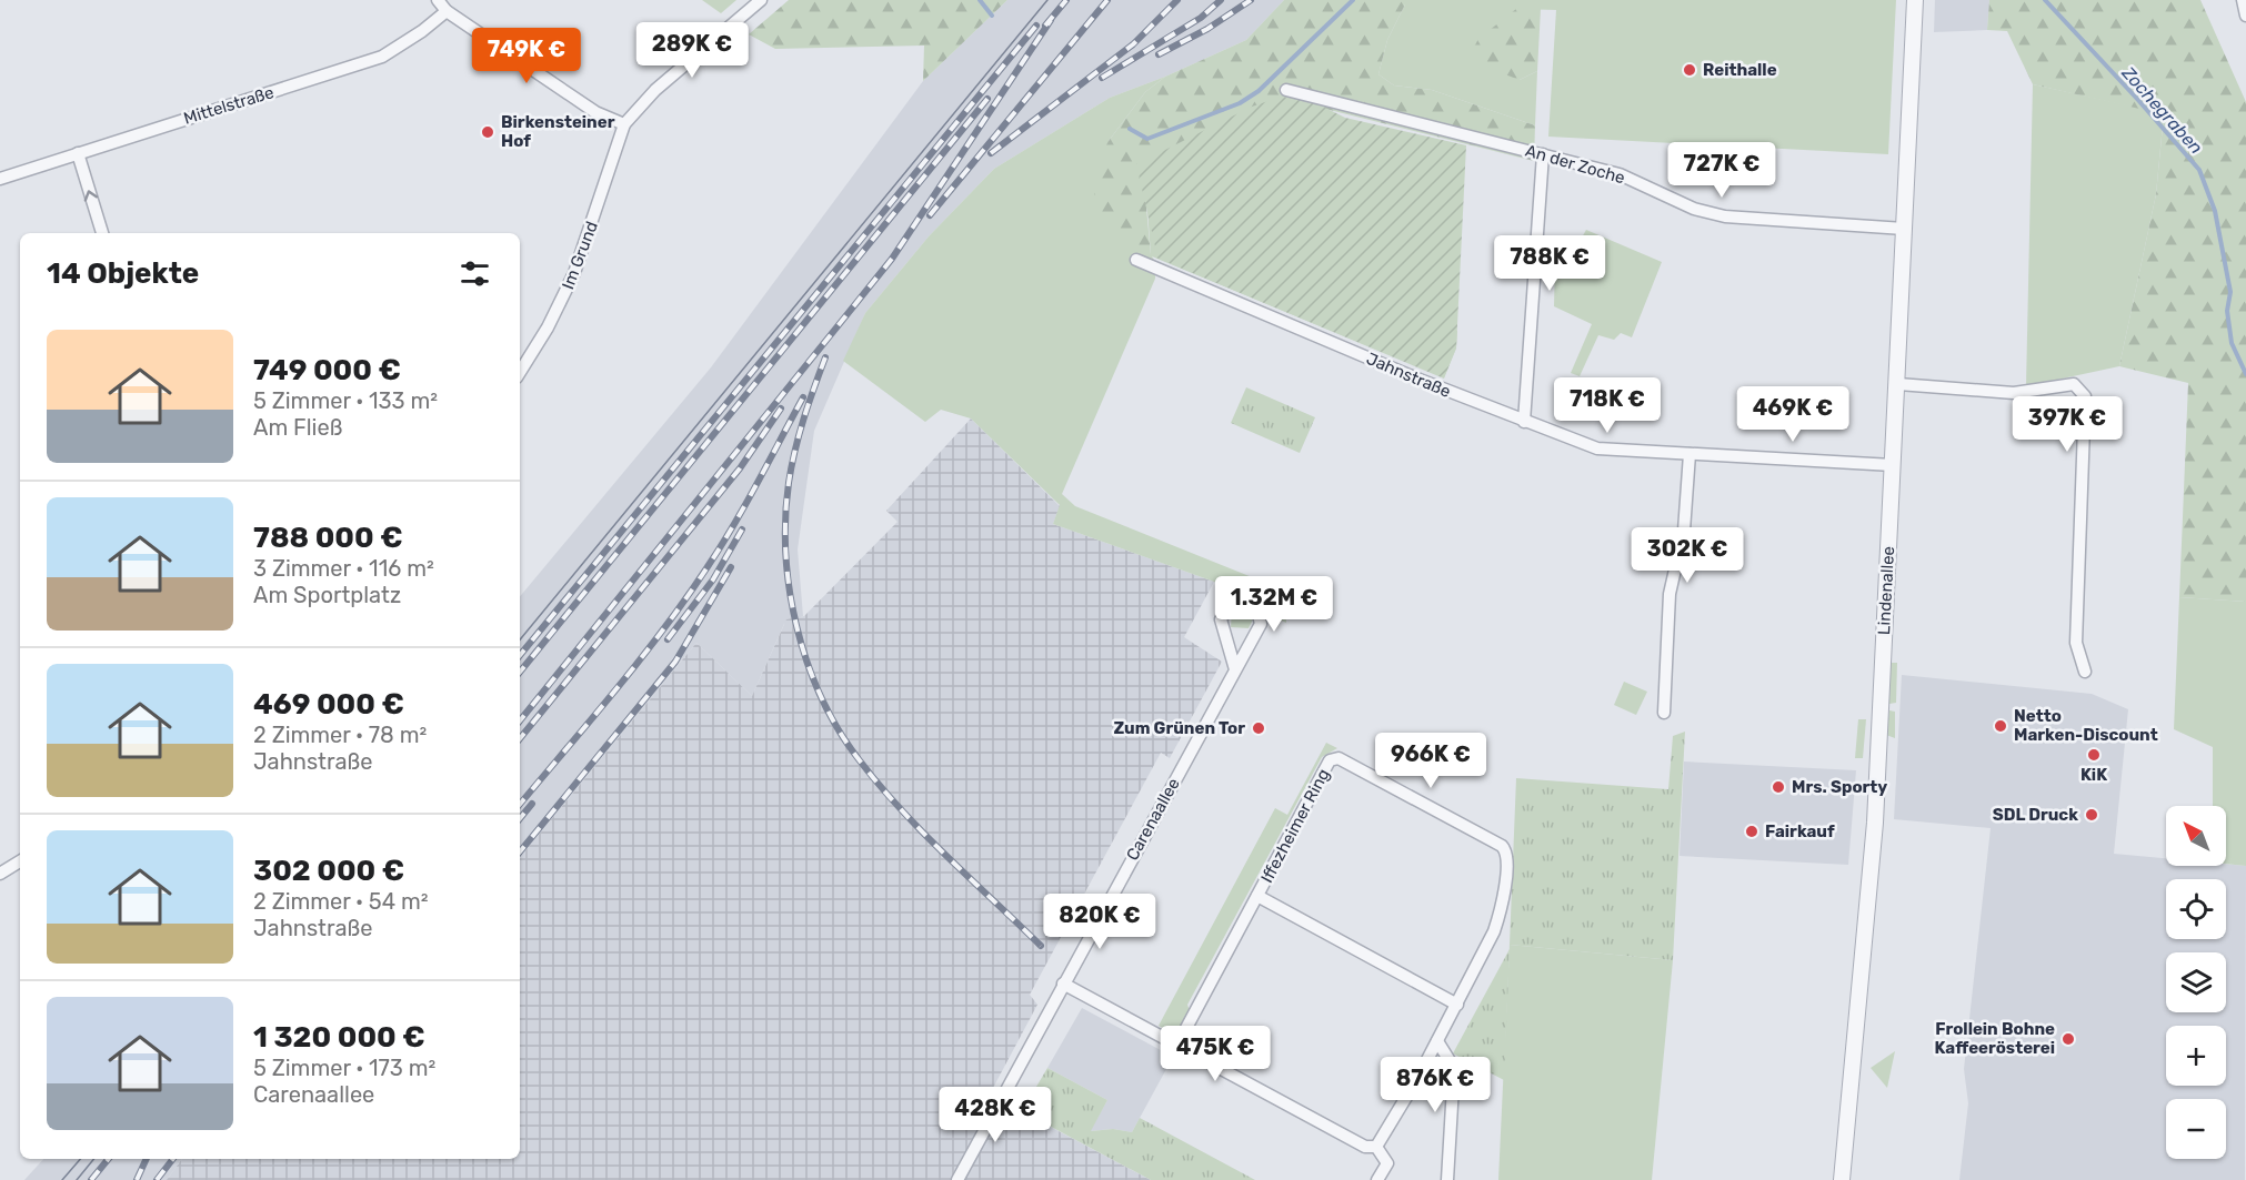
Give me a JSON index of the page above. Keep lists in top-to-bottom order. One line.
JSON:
{"streets":{"street":["Mittelstraße","An der Zoche","Im Grund","Jahnstraße","Lindenallee","Carenaallee","Iffezheimer Ring"]},"crossings":[["An der Zoche","Lindenallee"],["Jahnstraße","Lindenallee"]],"water":["Zochegraben"],"places":["Reithalle","Birkensteiner Hof","Netto Marken-Discount","Zum Grünen Tor","KiK","Mrs. Sporty","SDL Druck","Fairkauf","Frollein Bohne Kaffeerösterei"],"north":"top left","page":{"price":["289K €","749K €","727K €","788K €","718K €","469K €","397K €","302K €","1.32M €","966K €","820K €","475K €","876K €","428K €"],"heading":"14 Objekte","list":[{"name":"749 000 €","note":"5 Zimmer · 133 m² · Am Fließ"},{"name":"788 000 €","note":"3 Zimmer · 116 m² · Am Sportplatz"},{"name":"469 000 €","note":"2 Zimmer · 78 m² · Jahnstraße"},{"name":"302 000 €","note":"2 Zimmer · 54 m² · Jahnstraße"},{"name":"1 320 000 €","note":"5 Zimmer · 173 m² · Carenaallee"}],"map_buttons":["+","−"]}}
